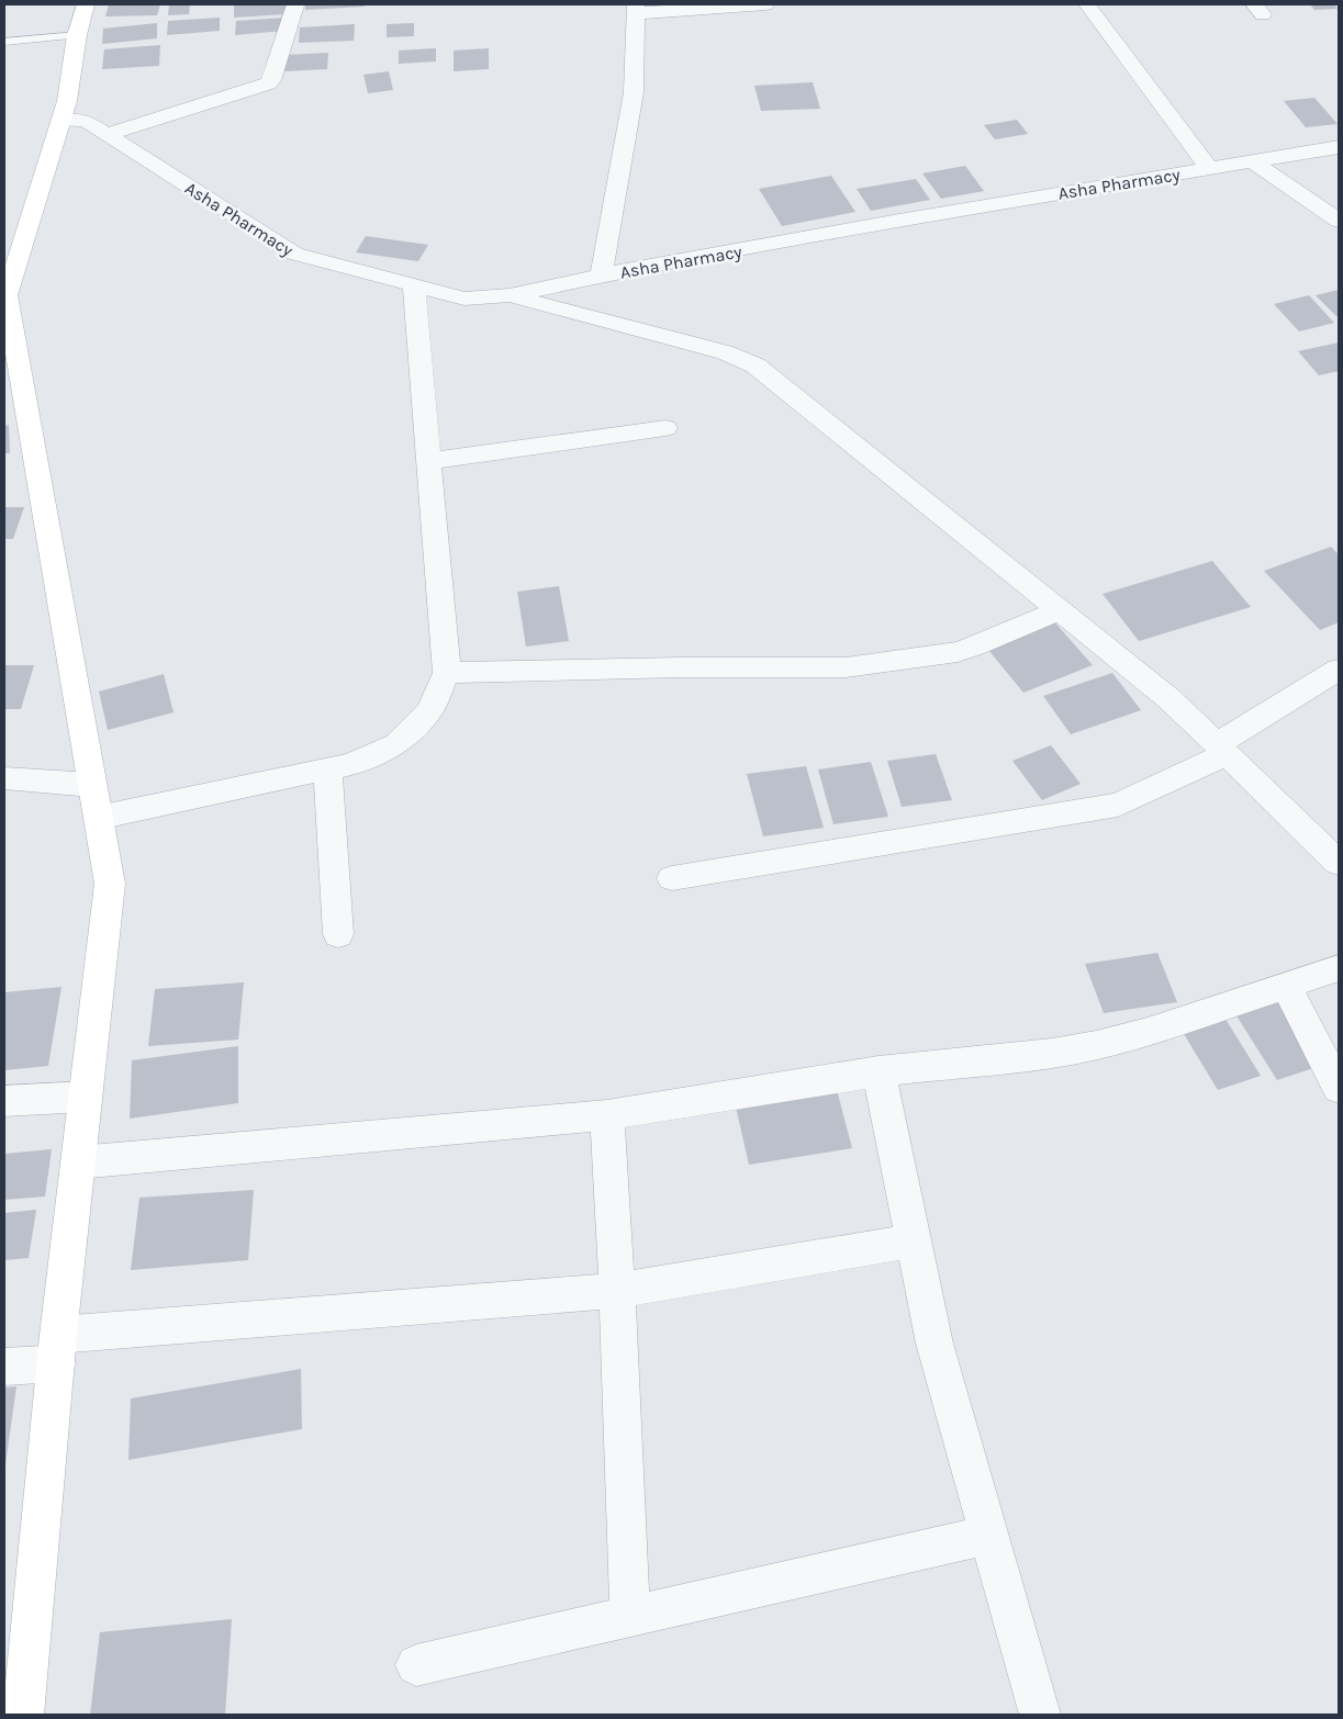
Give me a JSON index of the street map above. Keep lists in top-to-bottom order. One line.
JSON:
{"streets":{"street":["Asha Pharmacy"]}}
